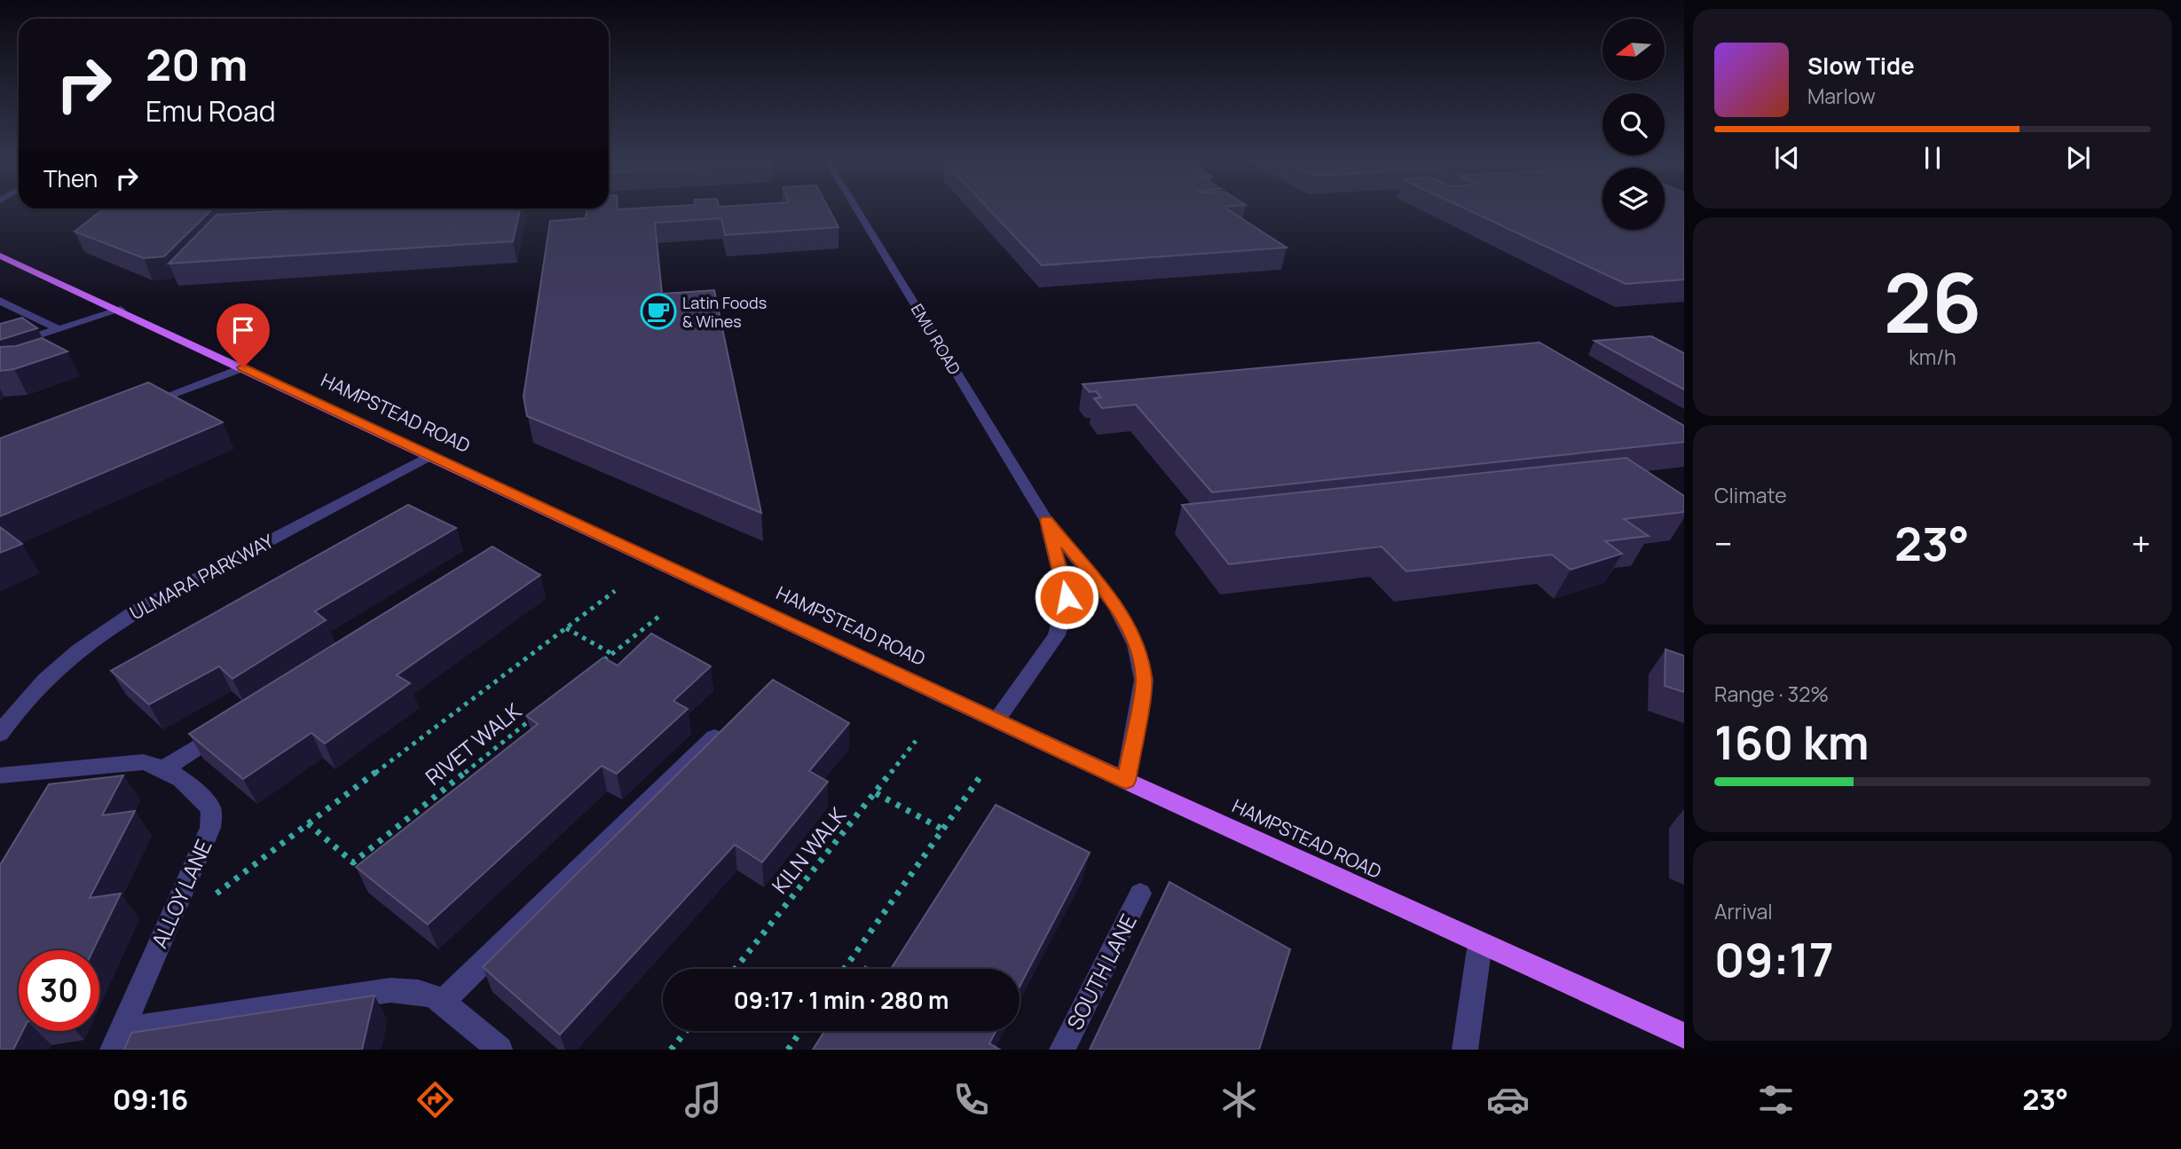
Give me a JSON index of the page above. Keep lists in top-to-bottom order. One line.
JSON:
{"streets":{"main road":["HAMPSTEAD ROAD"],"street":["EMU ROAD","ULMARA PARKWAY","ALLOY LANE","SOUTH LANE"],"path":["RIVET WALK","KILN WALK"]},"crossings":[["EMU ROAD","HAMPSTEAD ROAD"],["HAMPSTEAD ROAD","ULMARA PARKWAY"],["RIVET WALK","ALLOY LANE"]],"places":{"cafe":["Latin Foods & Wines"]},"north":"left","page":{"turn":["20 m","Emu Road"],"song":["Slow Tide","Marlow"],"then":"Then","tile":[["26","km/h"],"Climate",["Range · 32%","160 km"],["Arrival","09:17"]],"heat":["−","23°","+"],"limit":"30","trip":"09:17 · 1 min · 280 m","tabs":["09:16","23°"]}}
